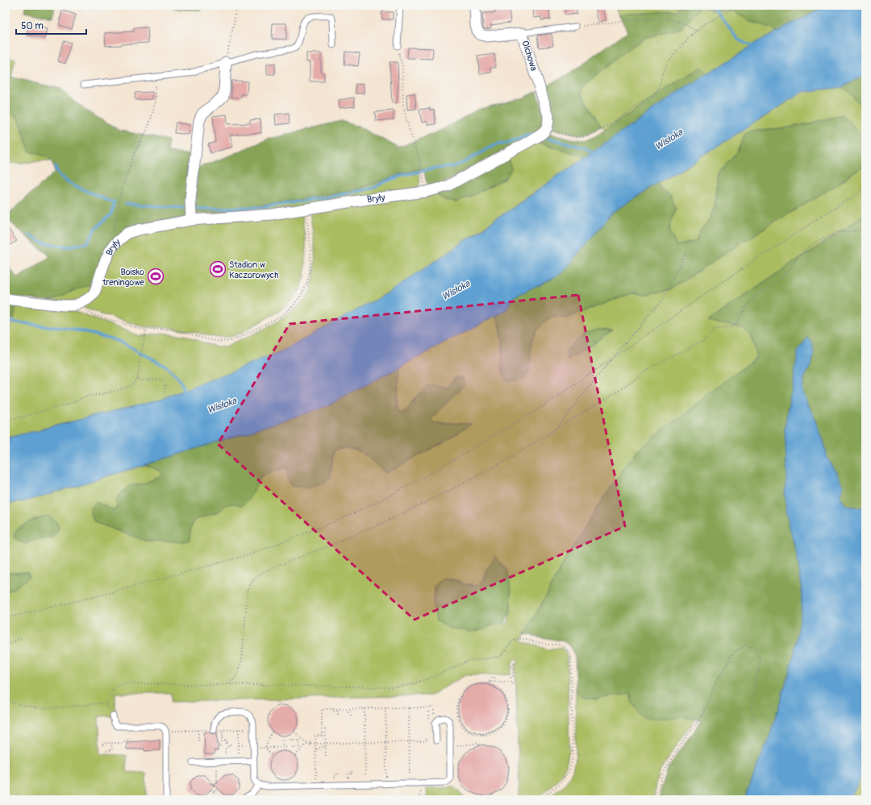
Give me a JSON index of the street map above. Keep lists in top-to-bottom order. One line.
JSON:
{"streets":{"street":["Olchowa","Bryły"]},"crossings":[["Olchowa","Bryły"]],"water":["Wisłoka"],"places":{"sports":["Stadion w Kaczorowych","Boisko treningowe"]},"scale_bar":"50 m"}
